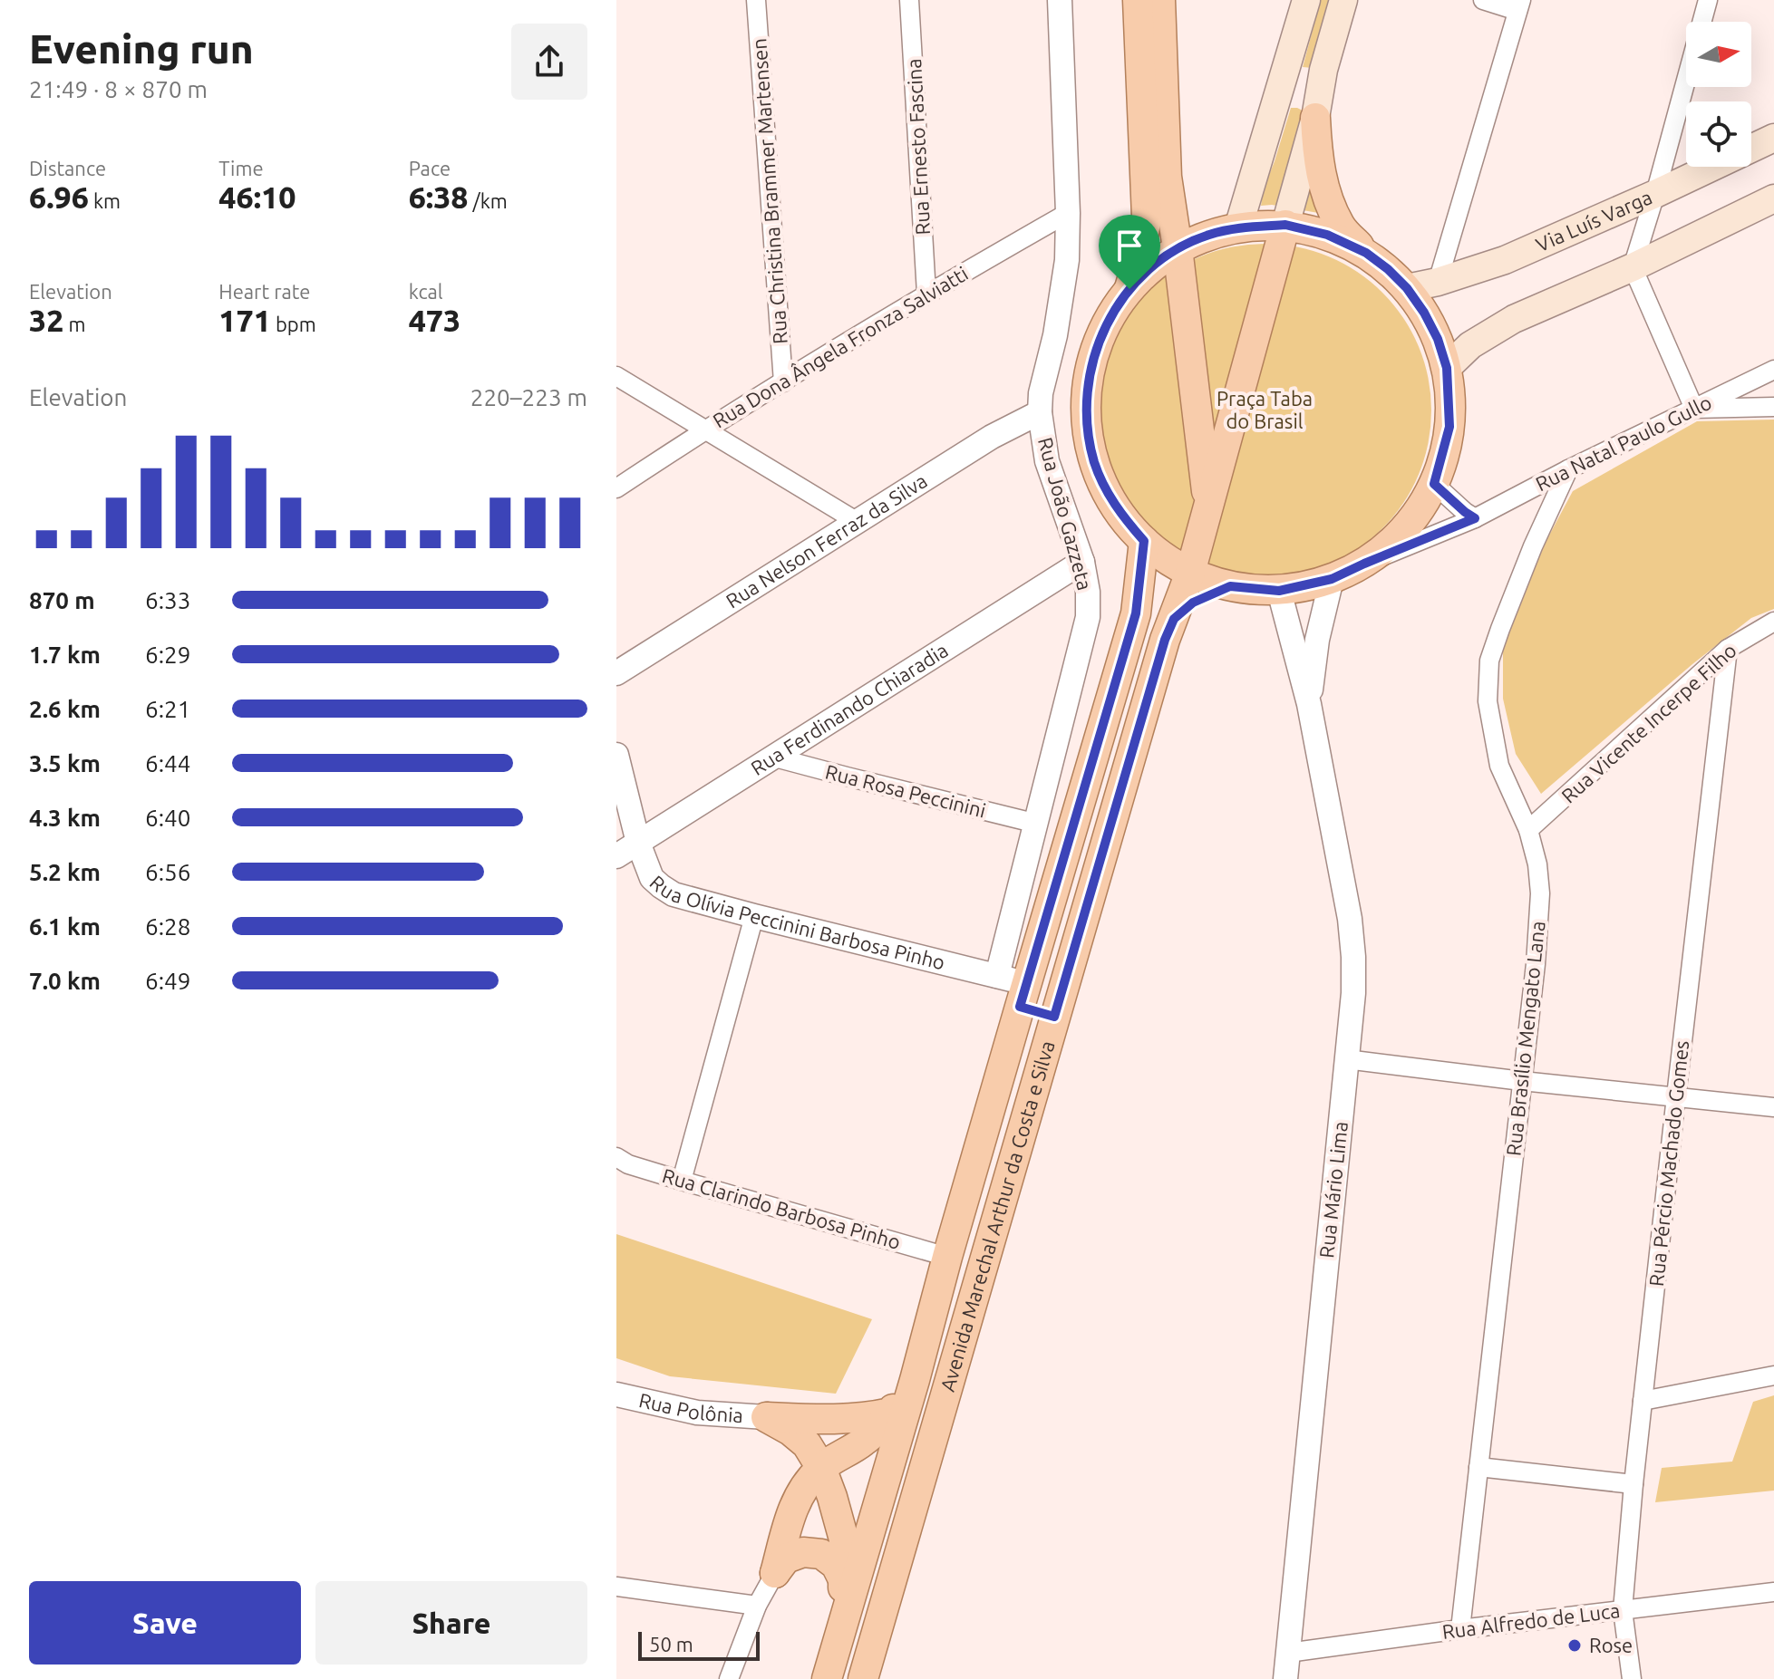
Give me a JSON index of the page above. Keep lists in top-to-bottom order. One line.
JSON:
{"streets":{"main road":["Via Luís Varga","Avenida Marechal Arthur da Costa e Silva"],"street":["Rua Ernesto Fascina","Rua Christina Brammer Martensen","Rua Dona Ângela Fronza Salviatti","Rua Natal Paulo Gullo","Rua João Gazzeta","Rua Nelson Ferraz da Silva","Rua Ferdinando Chiaradia","Rua Vicente Incerpe Filho","Rua Rosa Peccinini","Rua Olívia Peccinini Barbosa Pinho","Rua Brasílio Mengato Lana","Rua Pércio Machado Gomes","Rua Mário Lima","Rua Clarindo Barbosa Pinho","Rua Polônia","Rua Alfredo de Luca"]},"crossings":[["Rua Ernesto Fascina","Rua Dona Ângela Fronza Salviatti"],["Rua Christina Brammer Martensen","Rua Dona Ângela Fronza Salviatti"],["Rua Dona Ângela Fronza Salviatti","Rua João Gazzeta"],["Rua Natal Paulo Gullo","Rua Brasílio Mengato Lana"],["Rua João Gazzeta","Rua Nelson Ferraz da Silva"],["Rua João Gazzeta","Rua Ferdinando Chiaradia"],["Rua João Gazzeta","Rua Rosa Peccinini"],["Rua João Gazzeta","Rua Olívia Peccinini Barbosa Pinho"],["Rua Ferdinando Chiaradia","Rua Rosa Peccinini"],["Rua Ferdinando Chiaradia","Rua Olívia Peccinini Barbosa Pinho"],["Rua Vicente Incerpe Filho","Rua Brasílio Mengato Lana"],["Rua Vicente Incerpe Filho","Rua Pércio Machado Gomes"],["Rua Olívia Peccinini Barbosa Pinho","Avenida Marechal Arthur da Costa e Silva"],["Rua Brasílio Mengato Lana","Rua Alfredo de Luca"],["Rua Pércio Machado Gomes","Rua Alfredo de Luca"],["Rua Mário Lima","Rua Alfredo de Luca"],["Rua Clarindo Barbosa Pinho","Avenida Marechal Arthur da Costa e Silva"]],"parks":["Praça Taba do Brasil"],"places":["Rose"],"scale_bar":"50 m","north":"right","page":{"heading":["Evening run","21:49 · 8 × 870 m"],"stats":[["Distance","6.96 km"],["Time","46:10"],["Pace","6:38 /km"],["Elevation","32 m"],["Heart rate","171 bpm"],["kcal","473"]],"chart":["Elevation","220–223 m"],"list":[{"name":"870 m","note":"6:33"},{"name":"1.7 km","note":"6:29"},{"name":"2.6 km","note":"6:21"},{"name":"3.5 km","note":"6:44"},{"name":"4.3 km","note":"6:40"},{"name":"5.2 km","note":"6:56"},{"name":"6.1 km","note":"6:28"},{"name":"7.0 km","note":"6:49"}],"buttons":["Save","Share"],"scale":"50 m"}}
